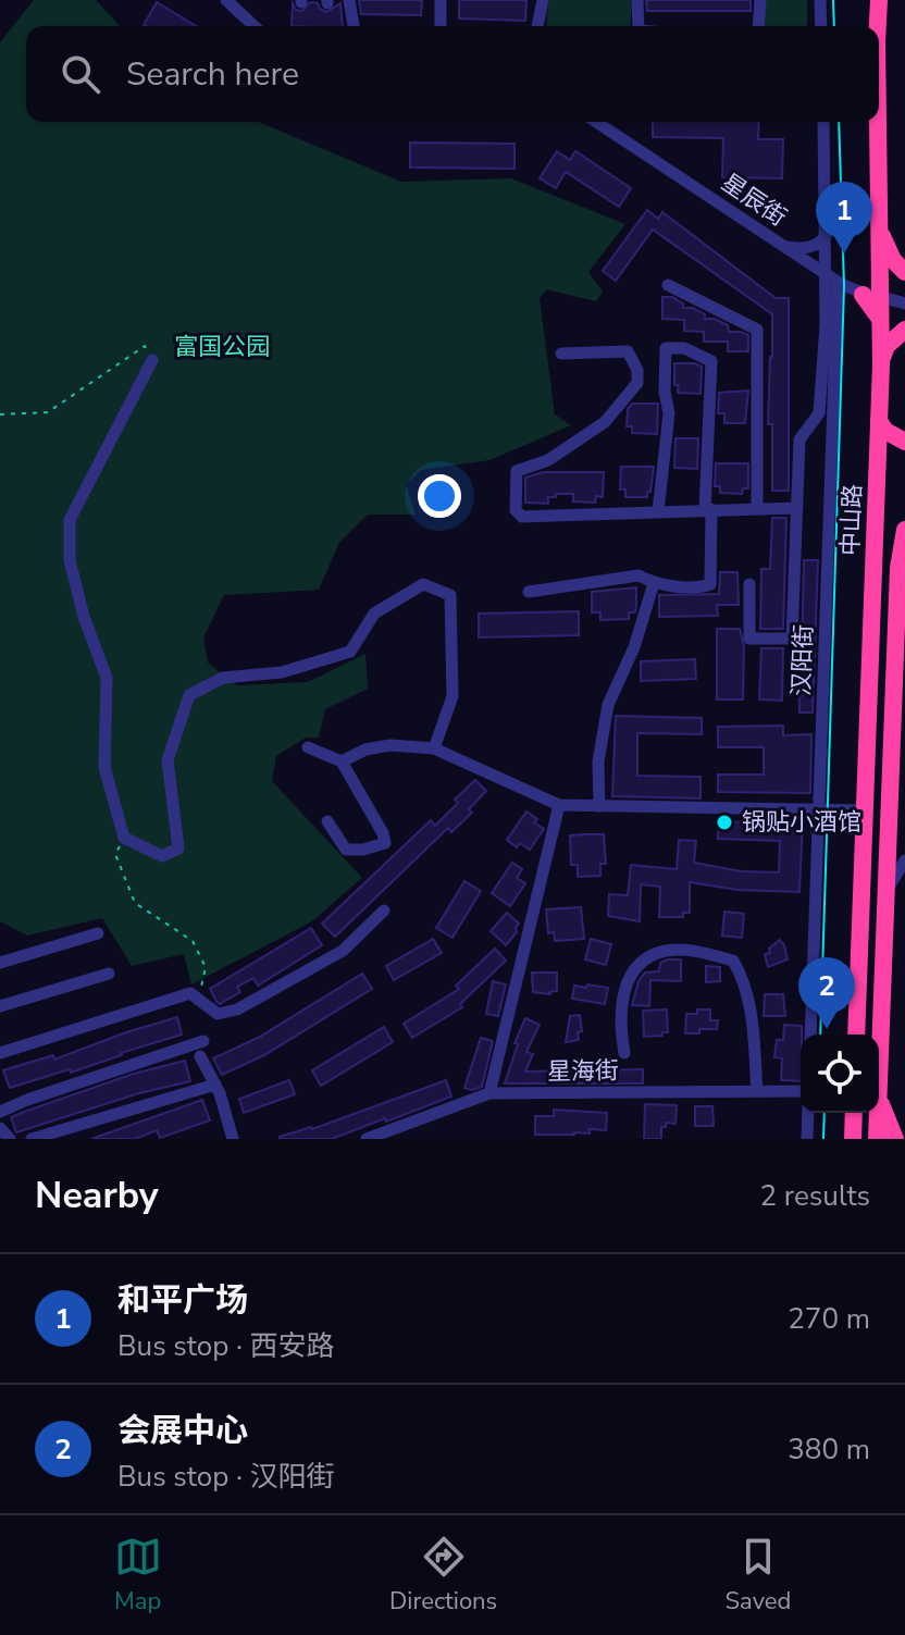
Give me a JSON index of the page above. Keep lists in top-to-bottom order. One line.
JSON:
{"streets":{"highway":["中山路"],"street":["星辰街","汉阳街","星海街"]},"crossings":[["星辰街","中山路"],["星辰街","汉阳街"]],"parks":["富国公园"],"places":["锅贴小酒馆"],"page":{"search":"Search here","pins":["1","2"],"heading":["Nearby","2 results"],"list":[{"mark":"1","name":"和平广场","note":"Bus stop · 西安路","value":"270 m"},{"mark":"2","name":"会展中心","note":"Bus stop · 汉阳街","value":"380 m"}],"nav":["Map","Directions","Saved"]}}
